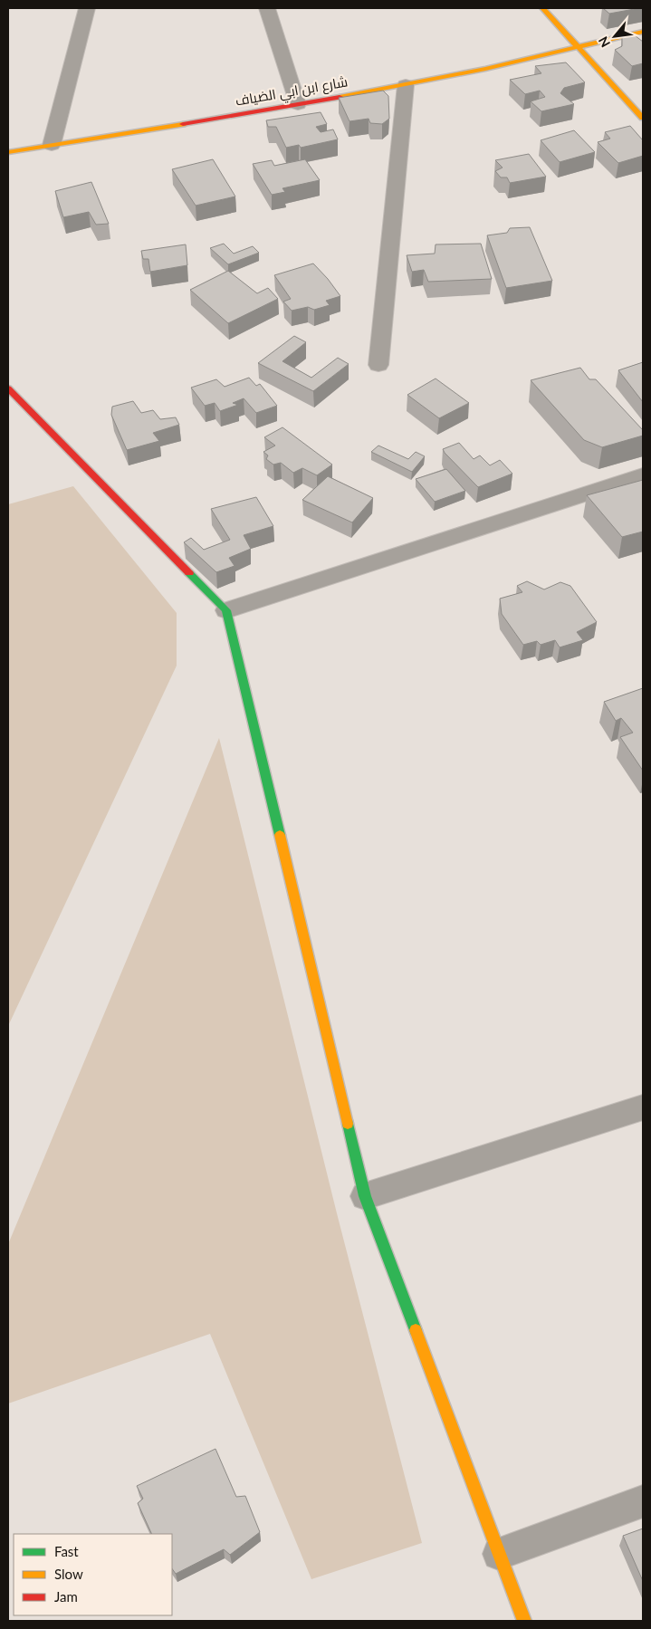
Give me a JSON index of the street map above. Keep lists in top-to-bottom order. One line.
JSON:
{"streets":{"street":["شارع ابن ابي الضياف"]},"legend":["Fast","Slow","Jam"],"north":"bottom left"}
